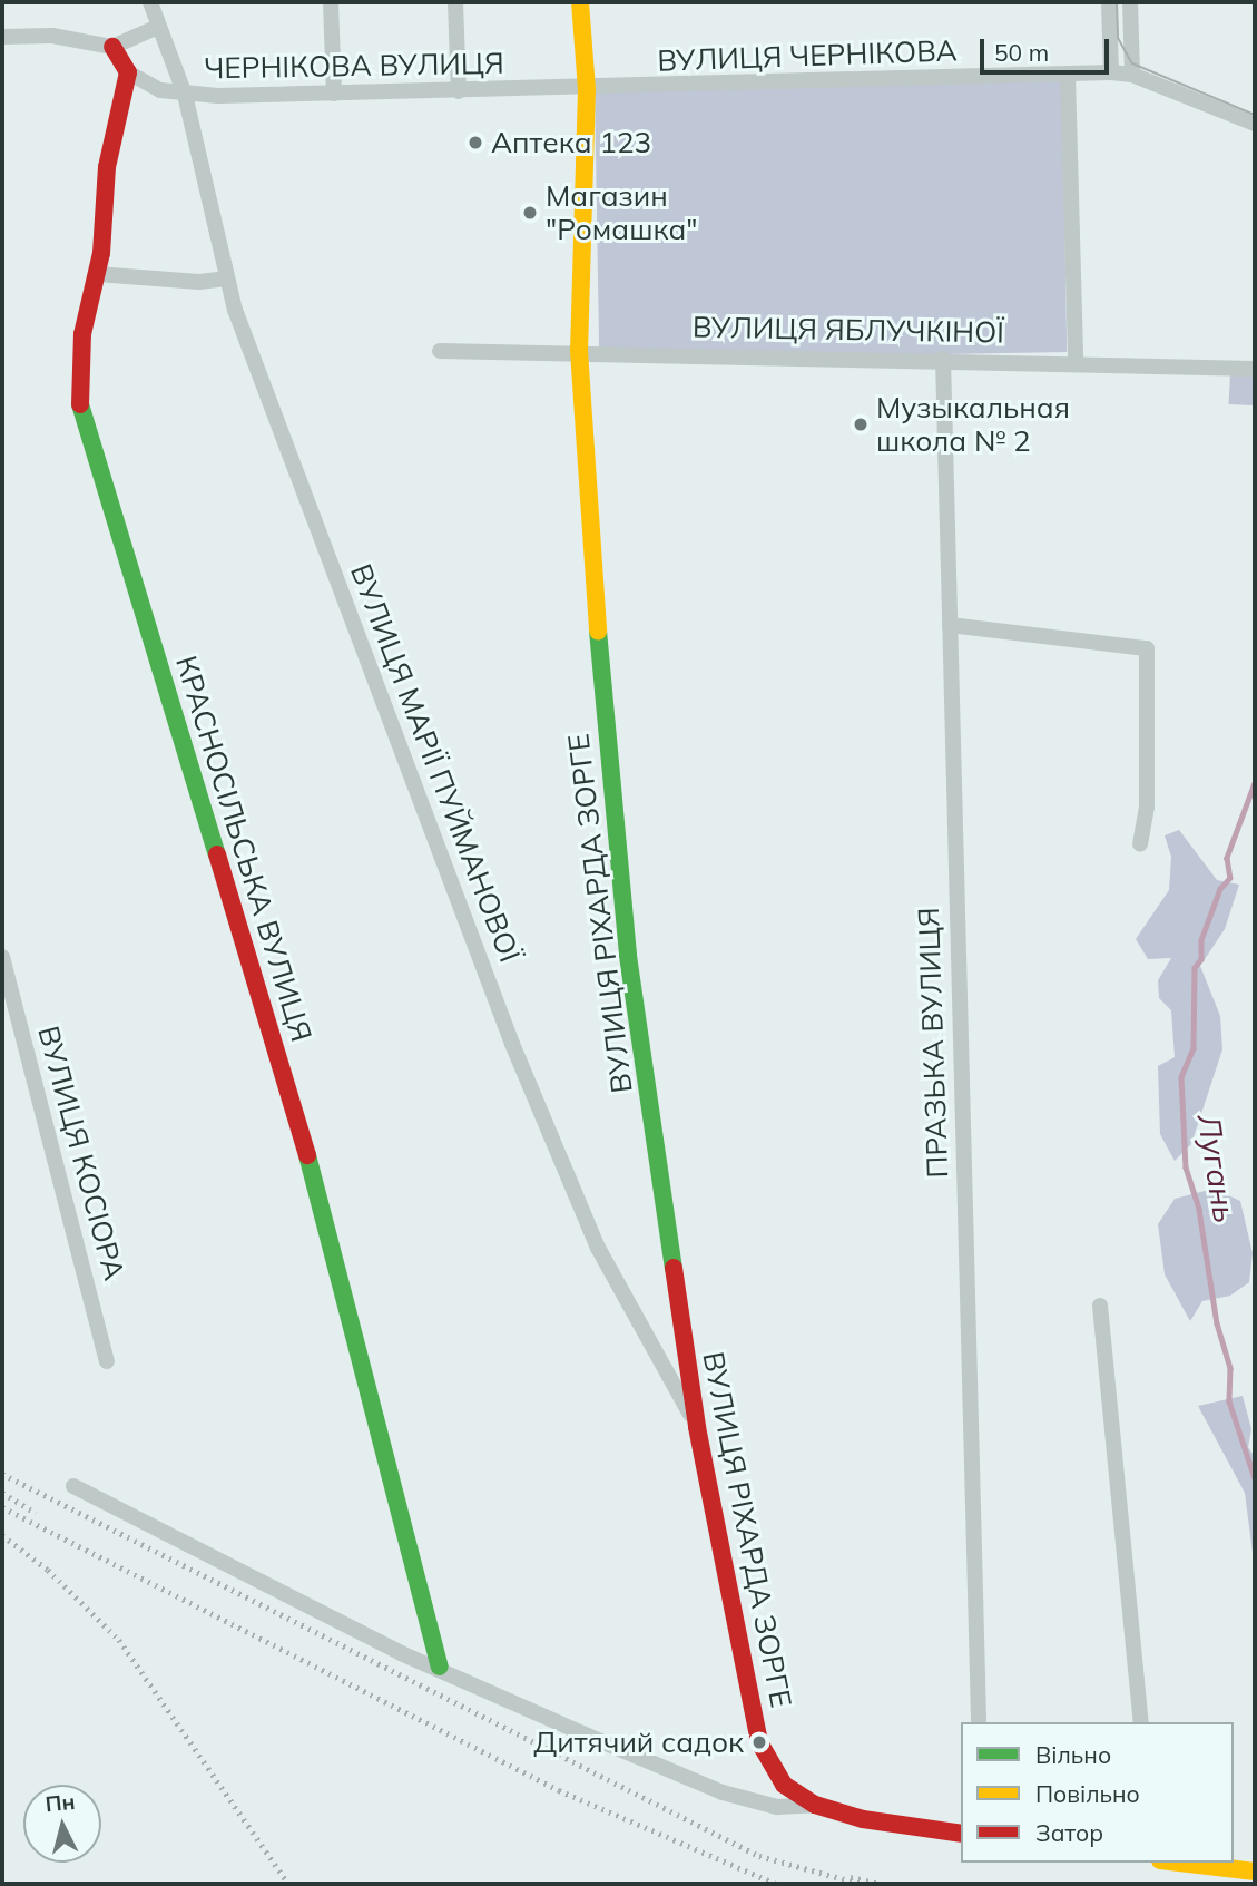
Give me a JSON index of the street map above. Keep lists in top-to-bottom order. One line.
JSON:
{"streets":{"street":["ВУЛИЦЯ ЧЕРНІКОВА","ЧЕРНІКОВА ВУЛИЦЯ","ВУЛИЦЯ ЯБЛУЧКІНОЇ","ВУЛИЦЯ МАРІЇ ПУЙМАНОВОЇ","КРАСНОСІЛЬСЬКА ВУЛИЦЯ","ВУЛИЦЯ РІХАРДА ЗОРГЕ","ПРАЗЬКА ВУЛИЦЯ","ВУЛИЦЯ КОСІОРА"]},"crossings":[["ВУЛИЦЯ ЧЕРНІКОВА","ЧЕРНІКОВА ВУЛИЦЯ"],["ВУЛИЦЯ ЧЕРНІКОВА","ВУЛИЦЯ РІХАРДА ЗОРГЕ"],["ЧЕРНІКОВА ВУЛИЦЯ","ВУЛИЦЯ МАРІЇ ПУЙМАНОВОЇ"],["ЧЕРНІКОВА ВУЛИЦЯ","КРАСНОСІЛЬСЬКА ВУЛИЦЯ"],["ЧЕРНІКОВА ВУЛИЦЯ","ВУЛИЦЯ РІХАРДА ЗОРГЕ"],["ВУЛИЦЯ ЯБЛУЧКІНОЇ","ВУЛИЦЯ РІХАРДА ЗОРГЕ"],["ВУЛИЦЯ ЯБЛУЧКІНОЇ","ПРАЗЬКА ВУЛИЦЯ"],["ВУЛИЦЯ МАРІЇ ПУЙМАНОВОЇ","ВУЛИЦЯ РІХАРДА ЗОРГЕ"]],"water":["Лугань"],"places":["Аптека 123","Магазин \"Ромашка\"","Музыкальная школа № 2","Дитячий садок"],"legend":["Вільно","Повільно","Затор"],"scale_bar":"50 m","north":"top"}
